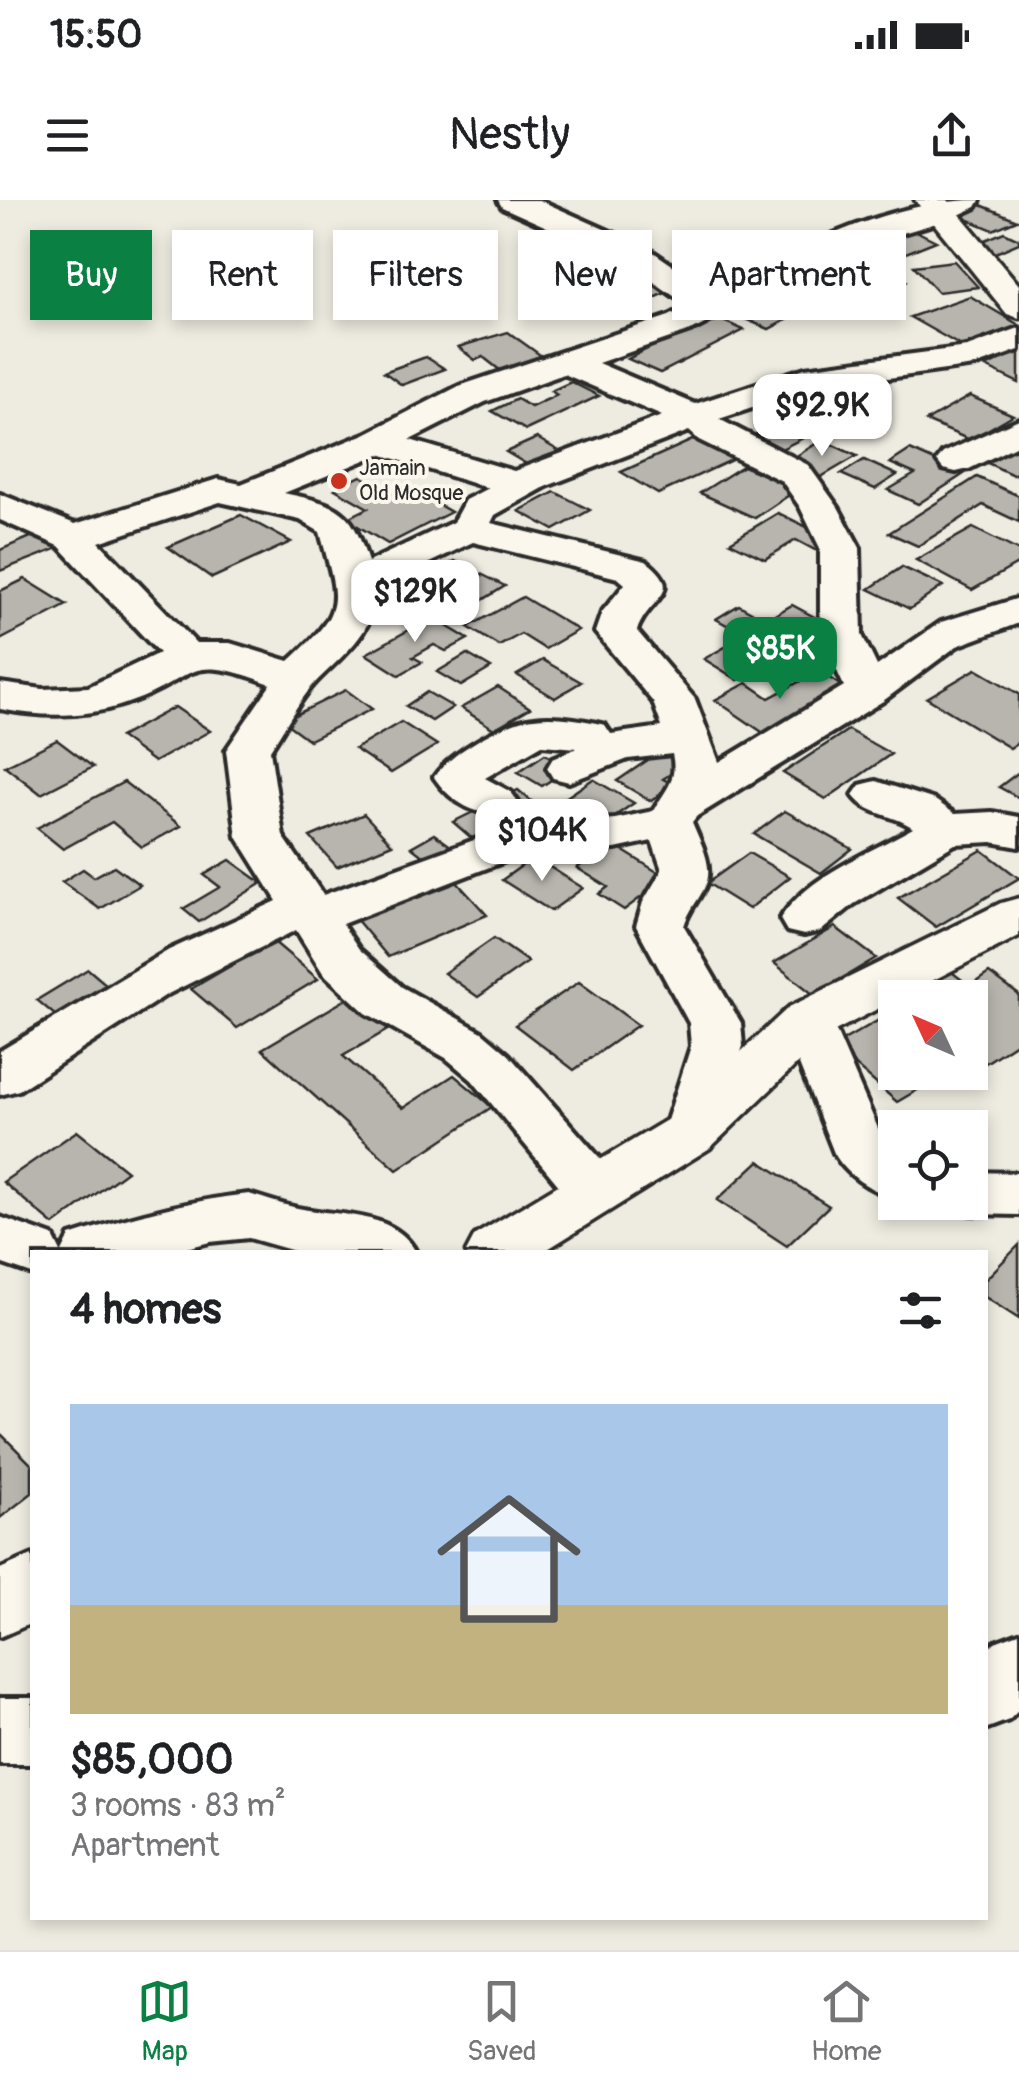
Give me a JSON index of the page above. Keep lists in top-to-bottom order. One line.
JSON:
{"places":["Jamain Old Mosque"],"north":"top left","page":{"status":"15:50","header":"Nestly","chip":["Buy","Rent","Filters","New","Apartment"],"price":["$92.9K","$129K","$85K","$104K"],"heading":"4 homes","list":[{"name":"$85,000","note":"3 rooms · 83 m² · Apartment"}],"tabs":["Map","Saved","Home"]}}
